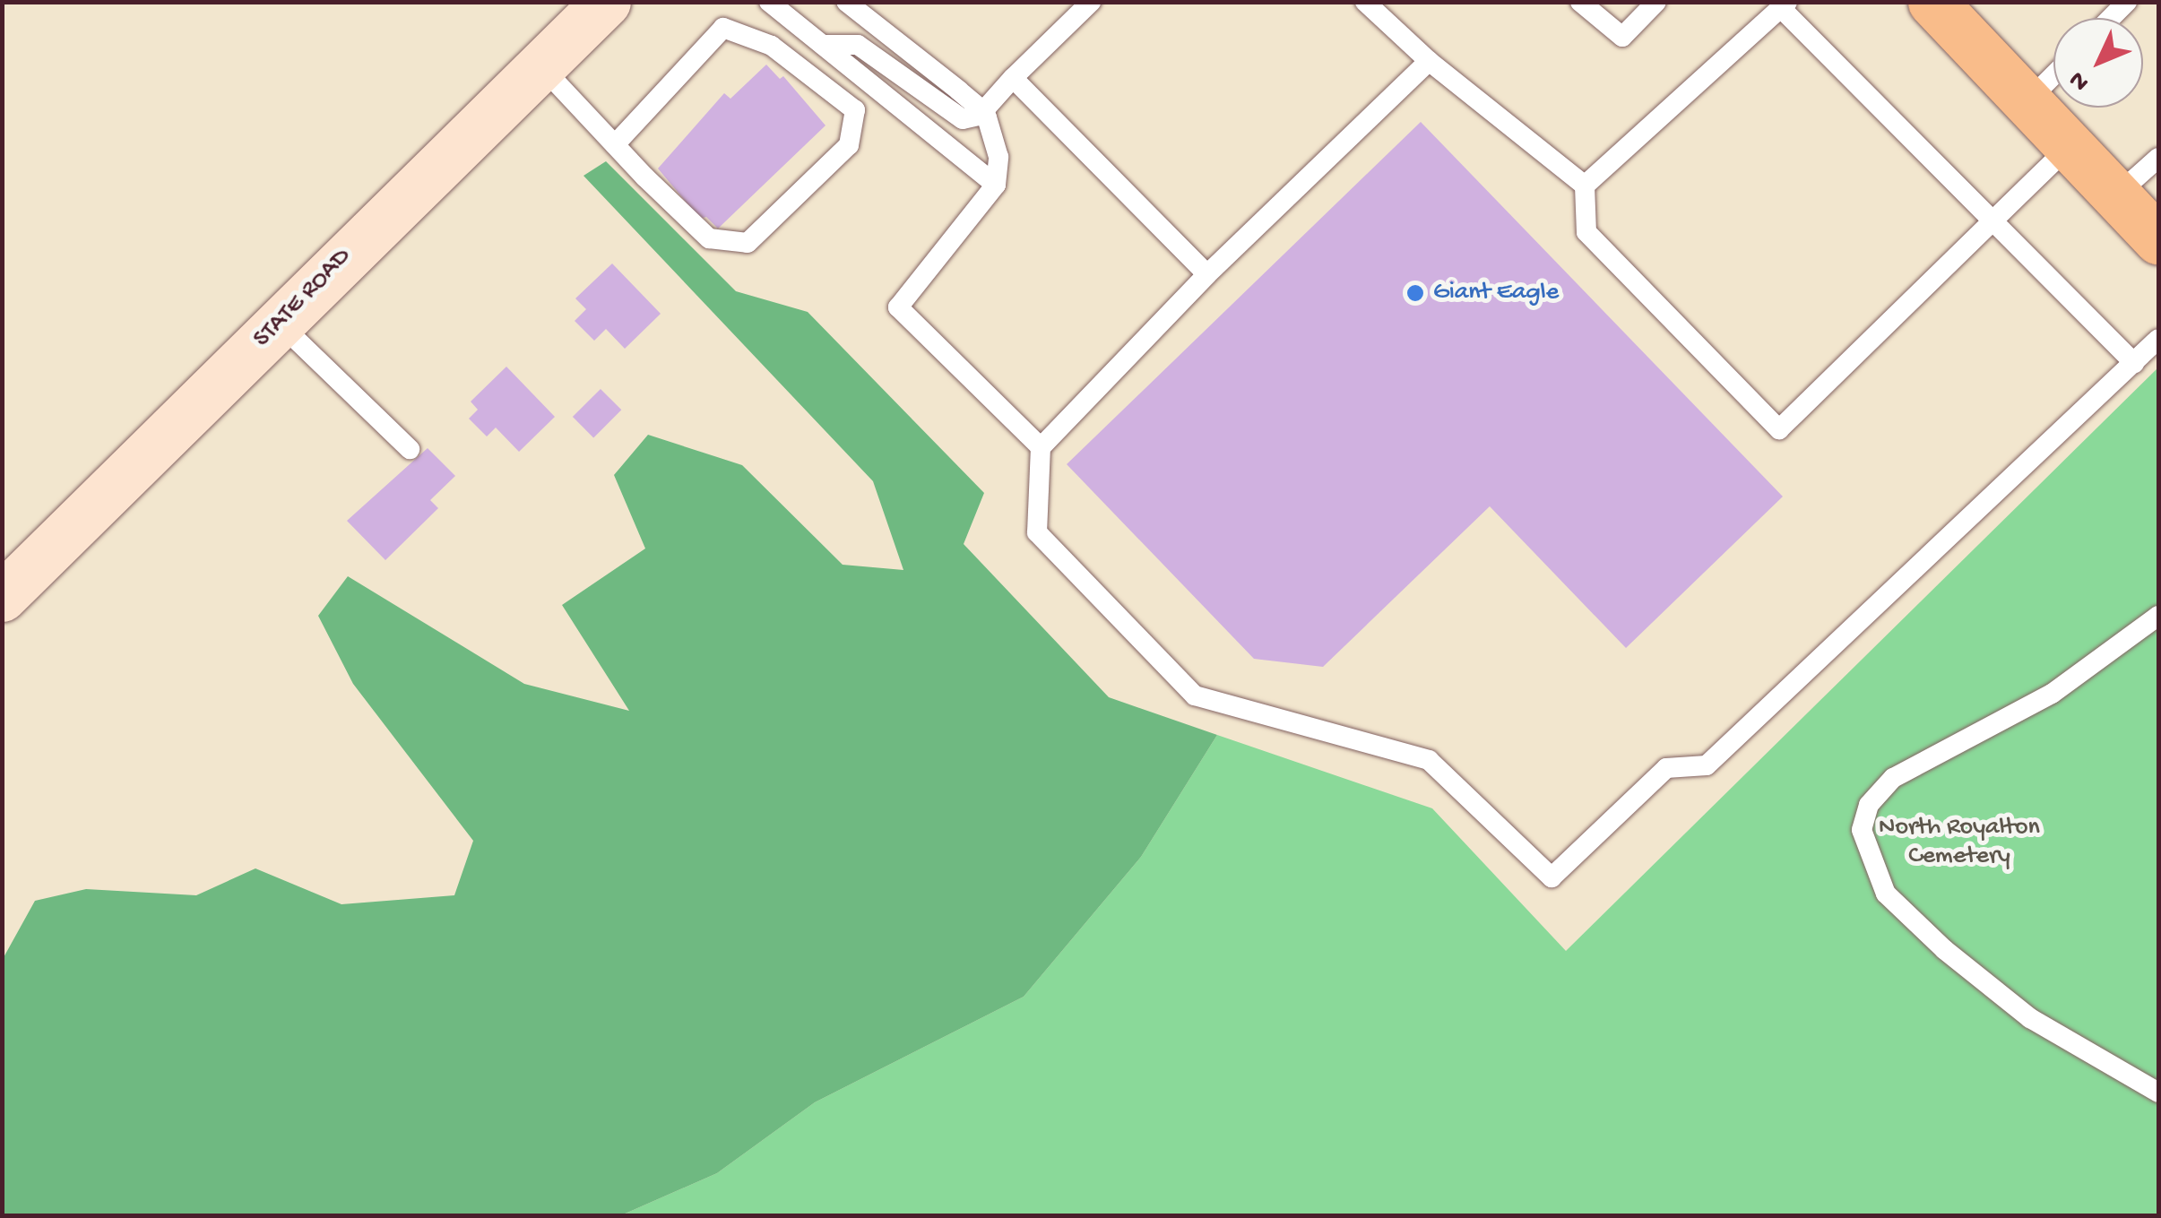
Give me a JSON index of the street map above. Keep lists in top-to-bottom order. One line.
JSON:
{"streets":{"main road":["STATE ROAD"]},"parks":["North Royalton Cemetery"],"places":["Giant Eagle"],"north":"bottom left"}
